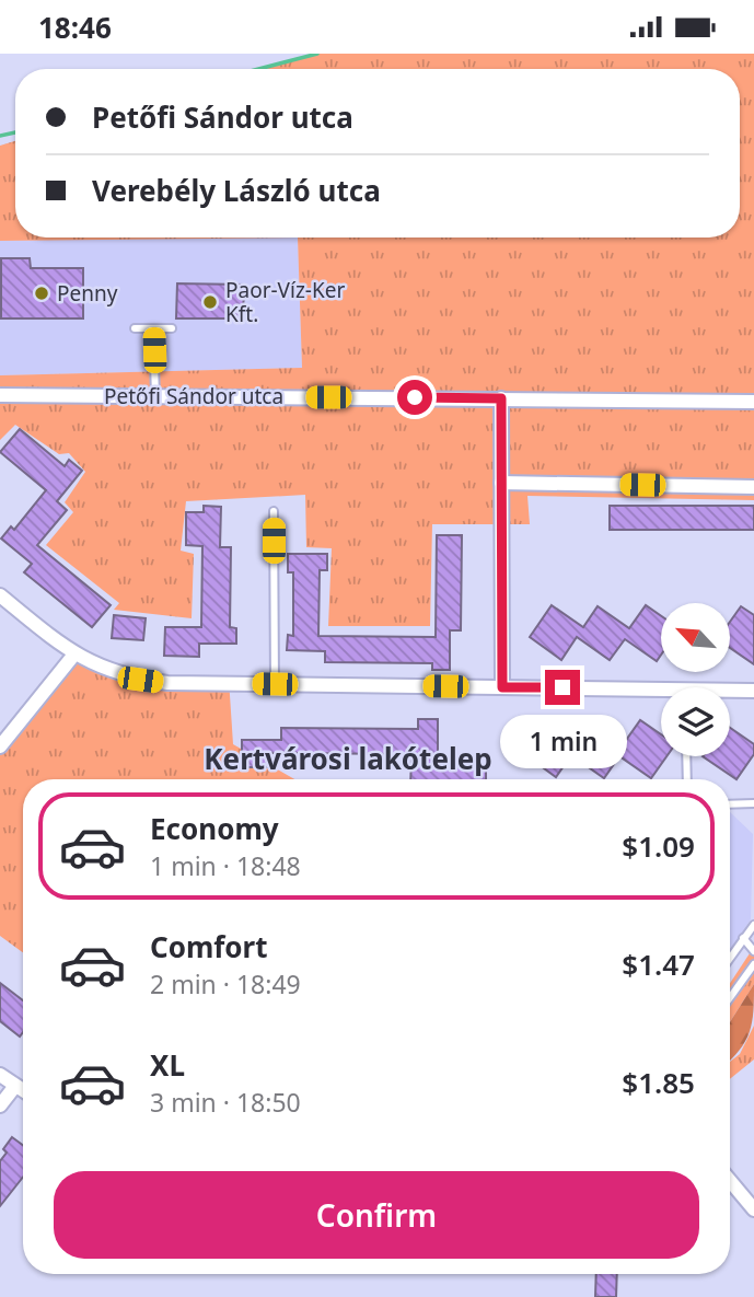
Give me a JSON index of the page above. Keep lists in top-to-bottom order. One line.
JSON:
{"streets":{"street":["Petőfi Sándor utca"]},"districts":["Kertvárosi lakótelep"],"places":["Penny","Paor-Víz-Ker Kft."],"north":"top left","page":{"status":"18:46","banner":["Petőfi Sándor utca","Verebély László utca"],"bubble":"1 min","list":[{"name":"Economy","note":"1 min · 18:48","value":"$1.09"},{"name":"Comfort","note":"2 min · 18:49","value":"$1.47"},{"name":"XL","note":"3 min · 18:50","value":"$1.85"}],"buttons":"Confirm"}}
